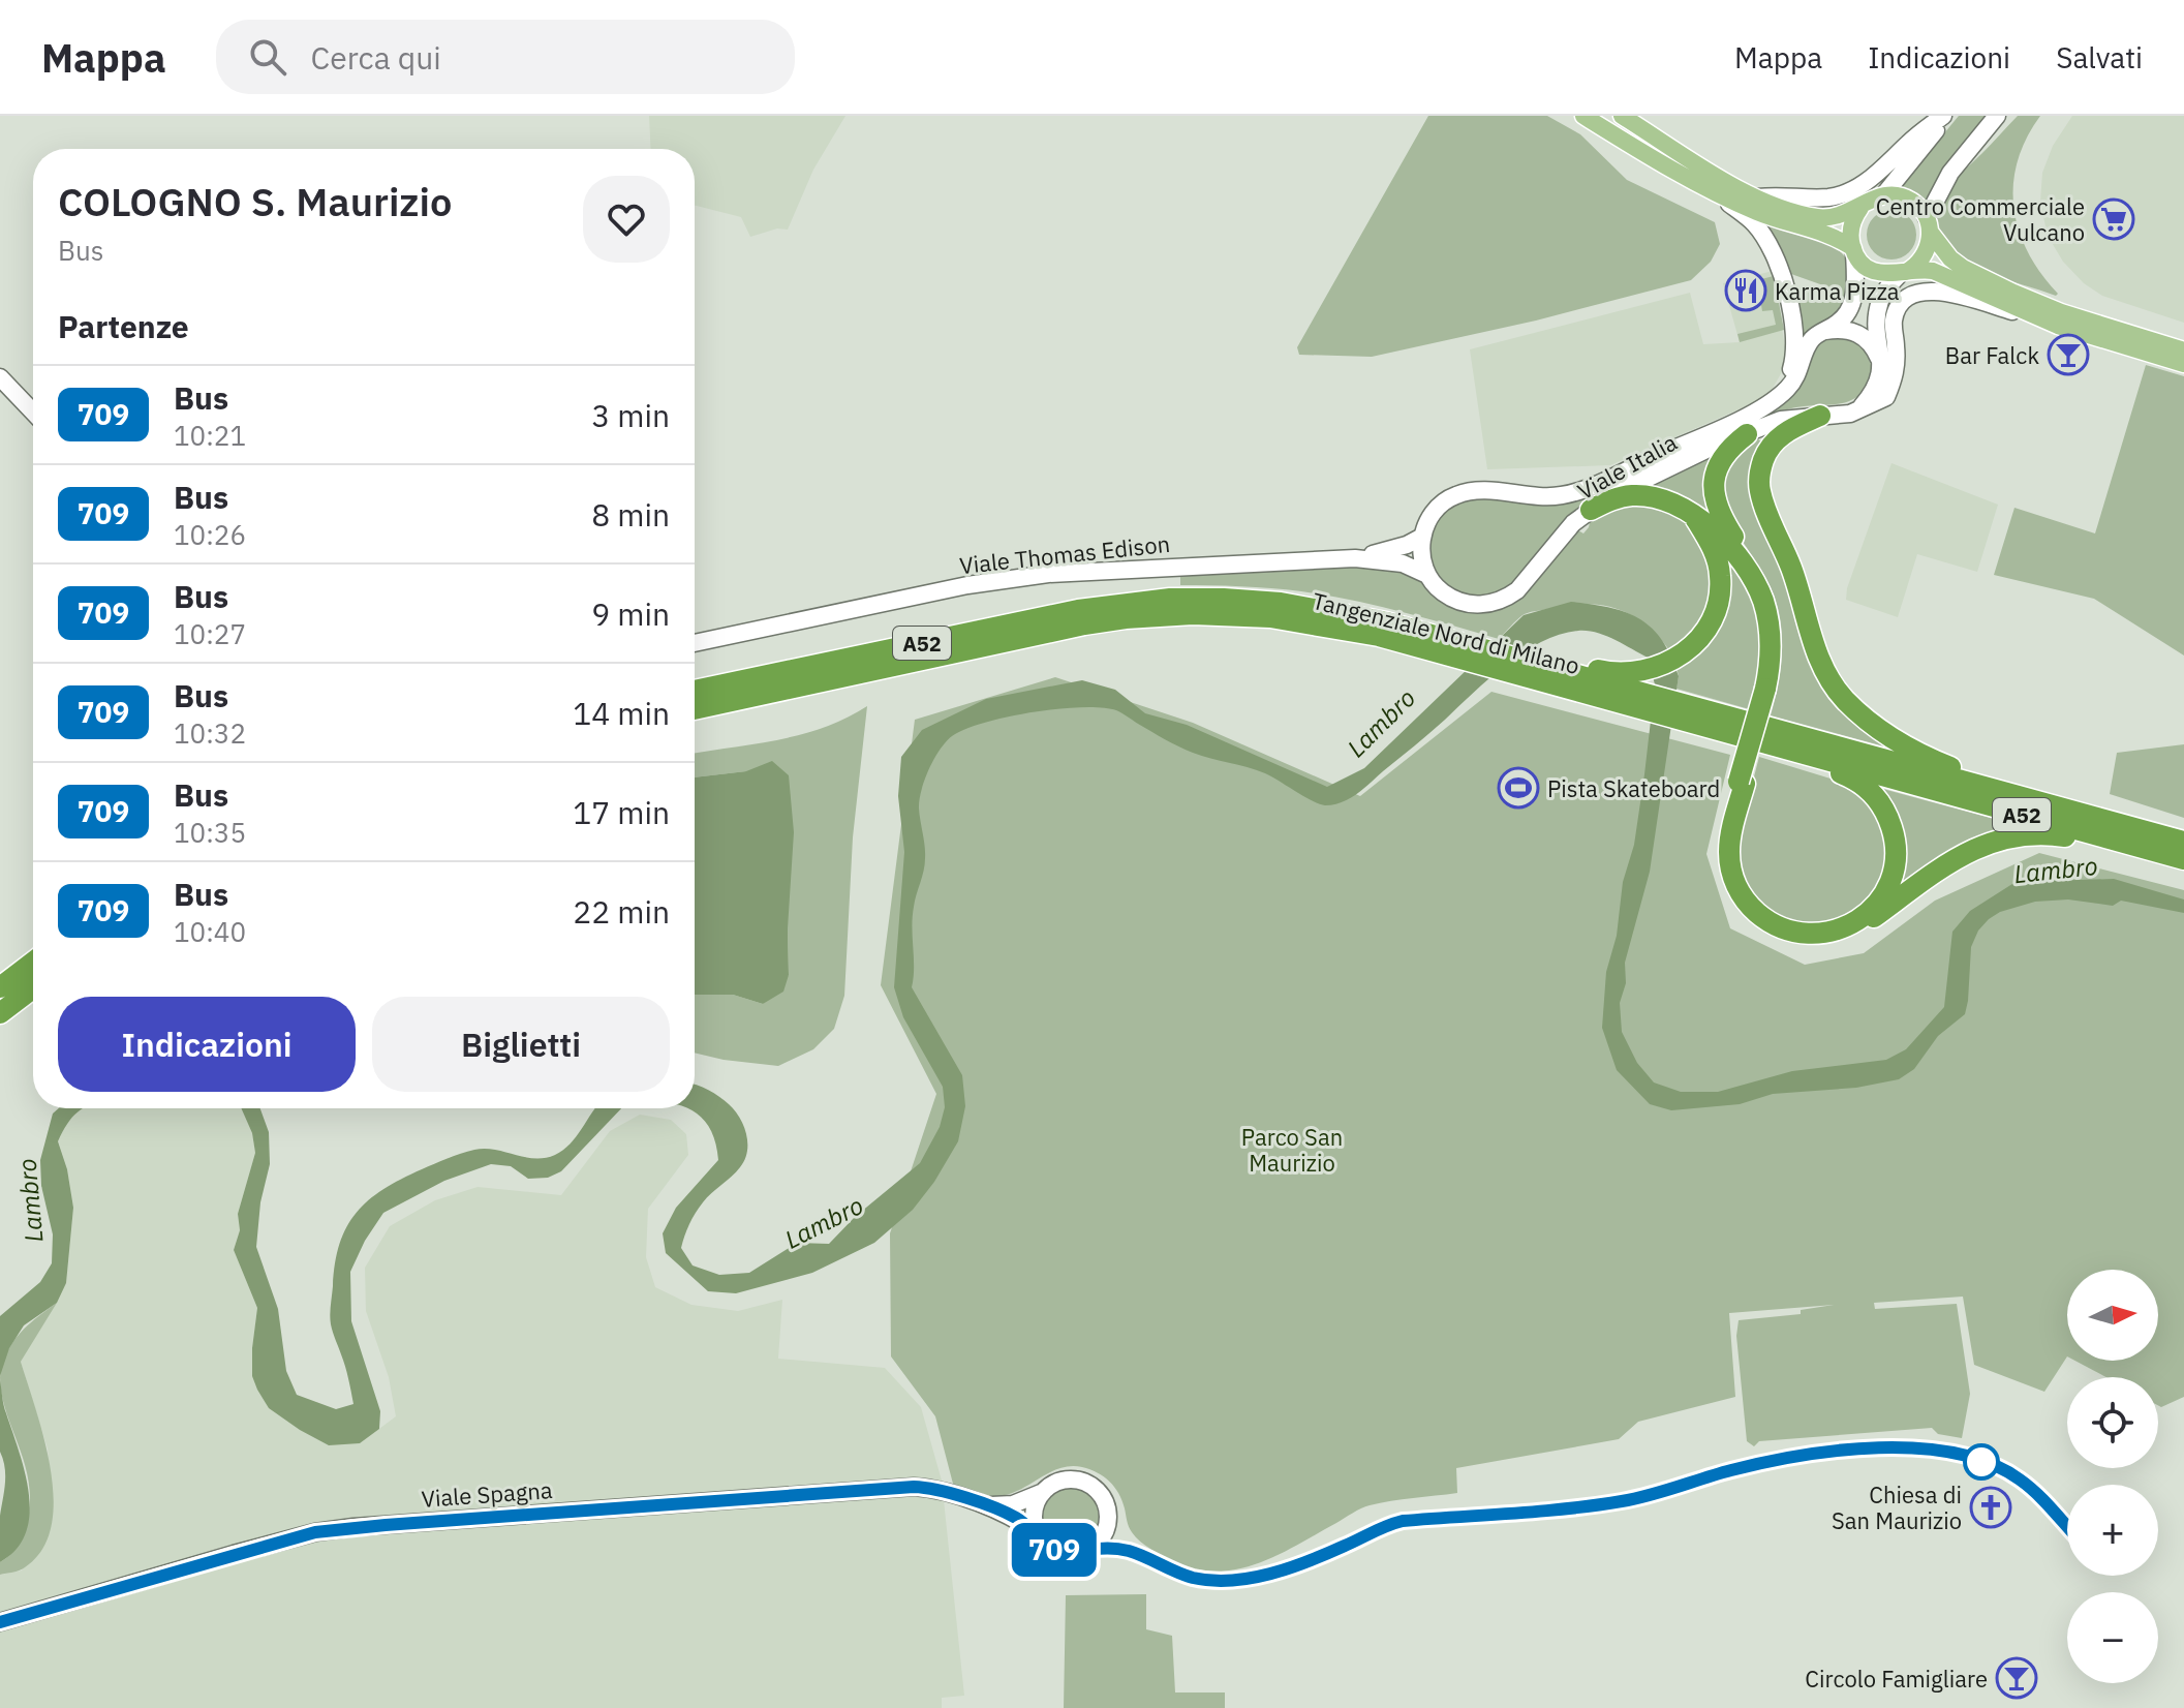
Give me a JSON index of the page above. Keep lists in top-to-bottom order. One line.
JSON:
{"streets":{"highway":["Tangenziale Nord di Milano","A52"],"main road":["Viale Italia","Viale Thomas Edison","Viale Spagna"]},"crossings":[["Viale Italia","Viale Thomas Edison"]],"water":["Lambro"],"parks":["Parco San Maurizio"],"places":{"supermarket":["Centro Commerciale Vulcano"],"restaurant":["Karma Pizza"],"bar":["Bar Falck","Circolo Famigliare"],"sports":["Pista Skateboard"],"church":["Chiesa di San Maurizio"]},"lines":["bus line 709"],"north":"right","page":{"header":"Mappa","search":"Cerca qui","nav":["Mappa","Indicazioni","Salvati"],"on_map":"709","heading":[["COLOGNO S. Maurizio","Bus"],"Partenze"],"list":[{"mark":"709","name":"Bus","note":"10:21","value":"3 min"},{"mark":"709","name":"Bus","note":"10:26","value":"8 min"},{"mark":"709","name":"Bus","note":"10:27","value":"9 min"},{"mark":"709","name":"Bus","note":"10:32","value":"14 min"},{"mark":"709","name":"Bus","note":"10:35","value":"17 min"},{"mark":"709","name":"Bus","note":"10:40","value":"22 min"}],"buttons":["Indicazioni","Biglietti"],"map_buttons":["+","−"]}}
